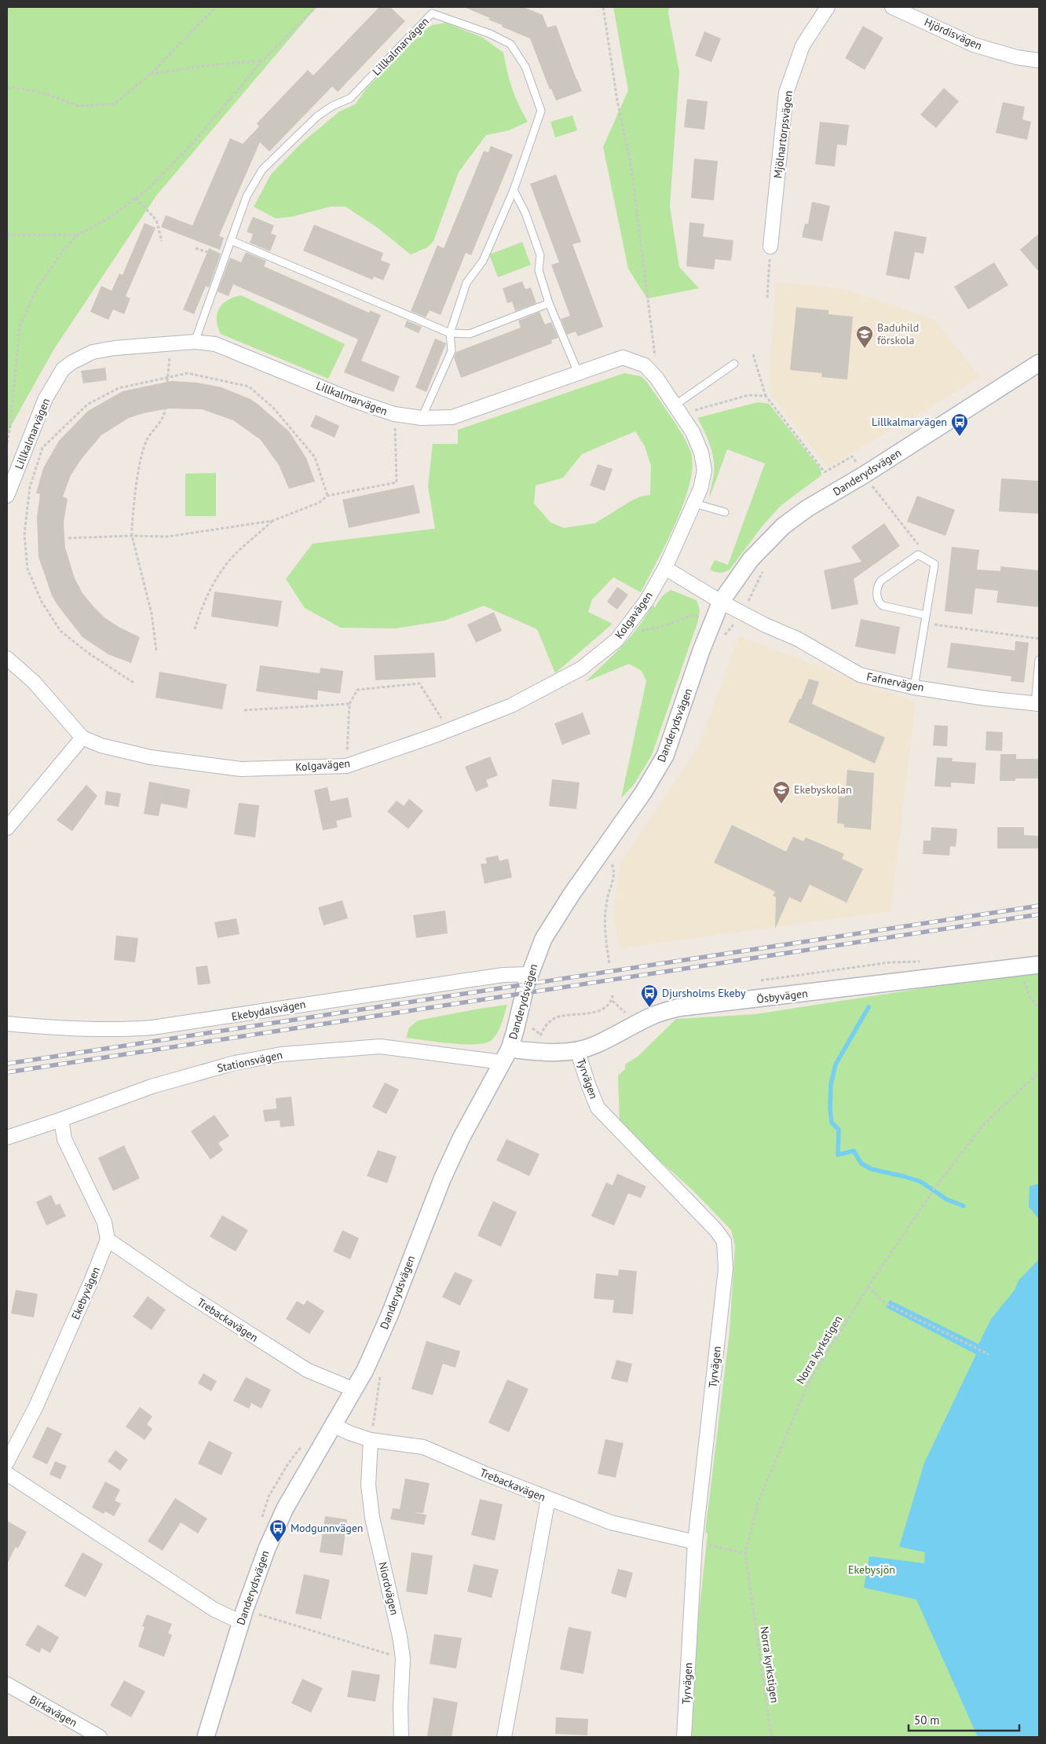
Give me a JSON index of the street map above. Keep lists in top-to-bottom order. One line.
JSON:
{"streets":{"street":["Hjördisvägen","Lillkalmarvägen","Mjölnartorpsvägen","Danderydsvägen","Kolgavägen","Fafnervägen","Ösbyvägen","Ekebydalsvägen","Stationsvägen","Tyrvägen","Ekebyvägen","Trebackavägen","Niordvägen","Birkavägen"],"path":["Norra kyrkstigen"]},"crossings":[["Lillkalmarvägen","Kolgavägen"],["Danderydsvägen","Fafnervägen"],["Danderydsvägen","Ösbyvägen"],["Danderydsvägen","Ekebydalsvägen"],["Danderydsvägen","Stationsvägen"],["Danderydsvägen","Trebackavägen"],["Ösbyvägen","Stationsvägen"],["Ösbyvägen","Tyrvägen"],["Tyrvägen","Trebackavägen"],["Ekebyvägen","Trebackavägen"],["Trebackavägen","Niordvägen"]],"parks":["Ekebysjön"],"places":{"school or university":["Baduhild förskola","Ekebyskolan"],"bus stop":["Lillkalmarvägen","Djursholms Ekeby","Modgunnvägen"]},"scale_bar":"50 m"}
